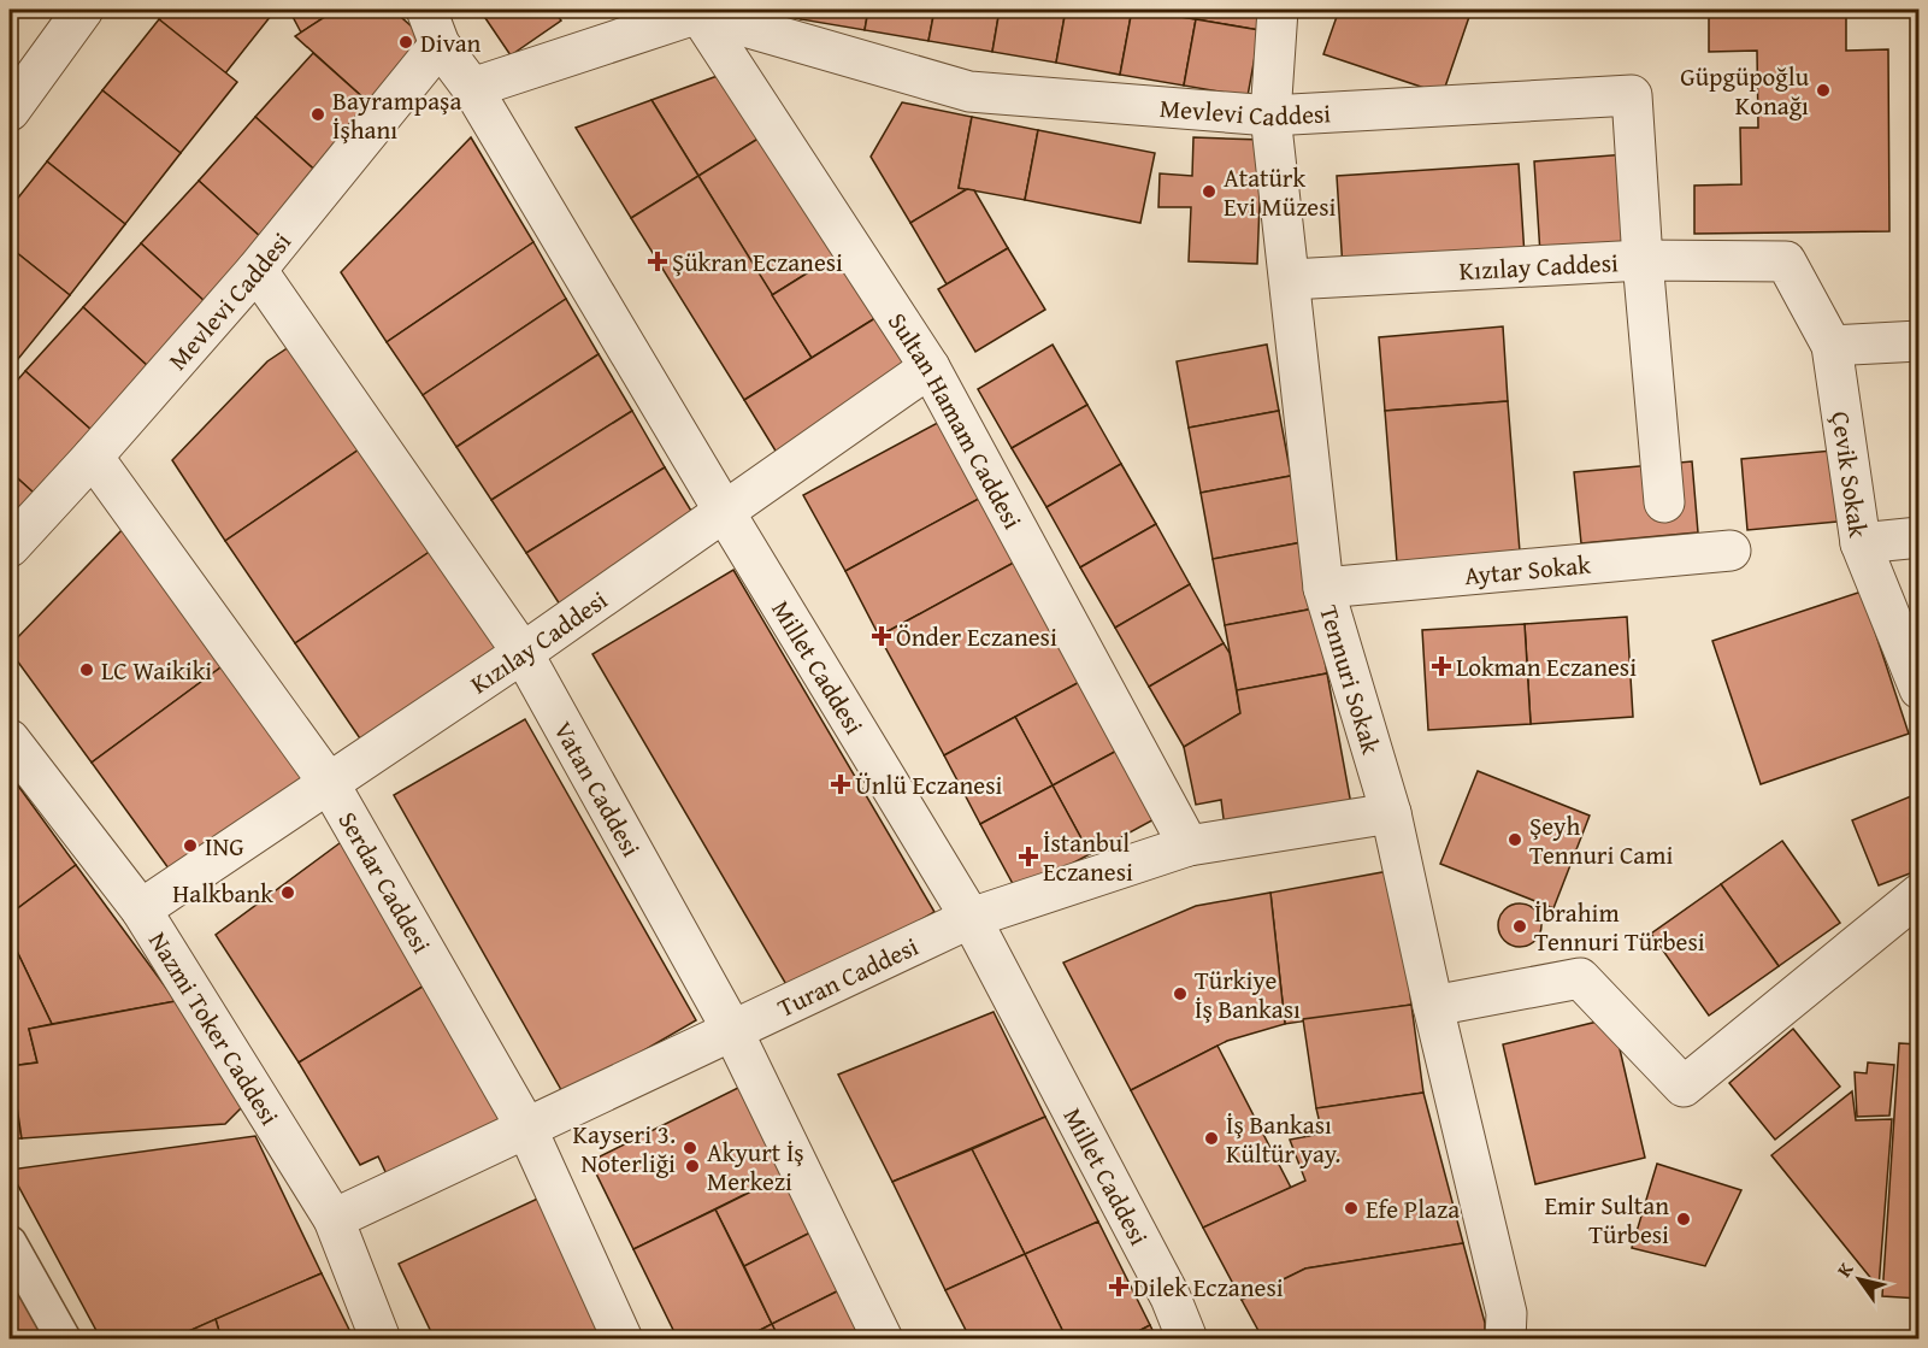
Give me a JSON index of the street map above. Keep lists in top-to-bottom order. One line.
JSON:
{"streets":{"street":["Mevlevi Caddesi","Kızılay Caddesi","Sultan Hamam Caddesi","Çevik Sokak","Aytar Sokak","Millet Caddesi","Tennuri Sokak","Vatan Caddesi","Serdar Caddesi","Turan Caddesi","Nazmi Toker Caddesi"]},"crossings":[["Mevlevi Caddesi","Kızılay Caddesi"],["Mevlevi Caddesi","Sultan Hamam Caddesi"],["Mevlevi Caddesi","Millet Caddesi"],["Mevlevi Caddesi","Tennuri Sokak"],["Mevlevi Caddesi","Vatan Caddesi"],["Mevlevi Caddesi","Serdar Caddesi"],["Kızılay Caddesi","Sultan Hamam Caddesi"],["Kızılay Caddesi","Çevik Sokak"],["Kızılay Caddesi","Millet Caddesi"],["Kızılay Caddesi","Tennuri Sokak"],["Kızılay Caddesi","Vatan Caddesi"],["Kızılay Caddesi","Serdar Caddesi"],["Kızılay Caddesi","Nazmi Toker Caddesi"],["Sultan Hamam Caddesi","Turan Caddesi"],["Aytar Sokak","Tennuri Sokak"],["Millet Caddesi","Turan Caddesi"],["Tennuri Sokak","Turan Caddesi"],["Vatan Caddesi","Turan Caddesi"],["Serdar Caddesi","Turan Caddesi"],["Turan Caddesi","Nazmi Toker Caddesi"]],"places":{"other":["Divan","Güpgüpoğlu Konağı","Bayrampaşa İşhanı","Atatürk Evi Müzesi","LC Waikiki","Şeyh Tennuri Cami","ING","Halkbank","İbrahim Tennuri Türbesi","Türkiye İş Bankası","İş Bankası Kültür yay.","Kayseri 3. Noterliği","Akyurt İş Merkezi","Efe Plaza","Emir Sultan Türbesi"],"health":["Şükran Eczanesi","Önder Eczanesi","Lokman Eczanesi","Ünlü Eczanesi","İstanbul Eczanesi","Dilek Eczanesi"]},"north":"top left"}
